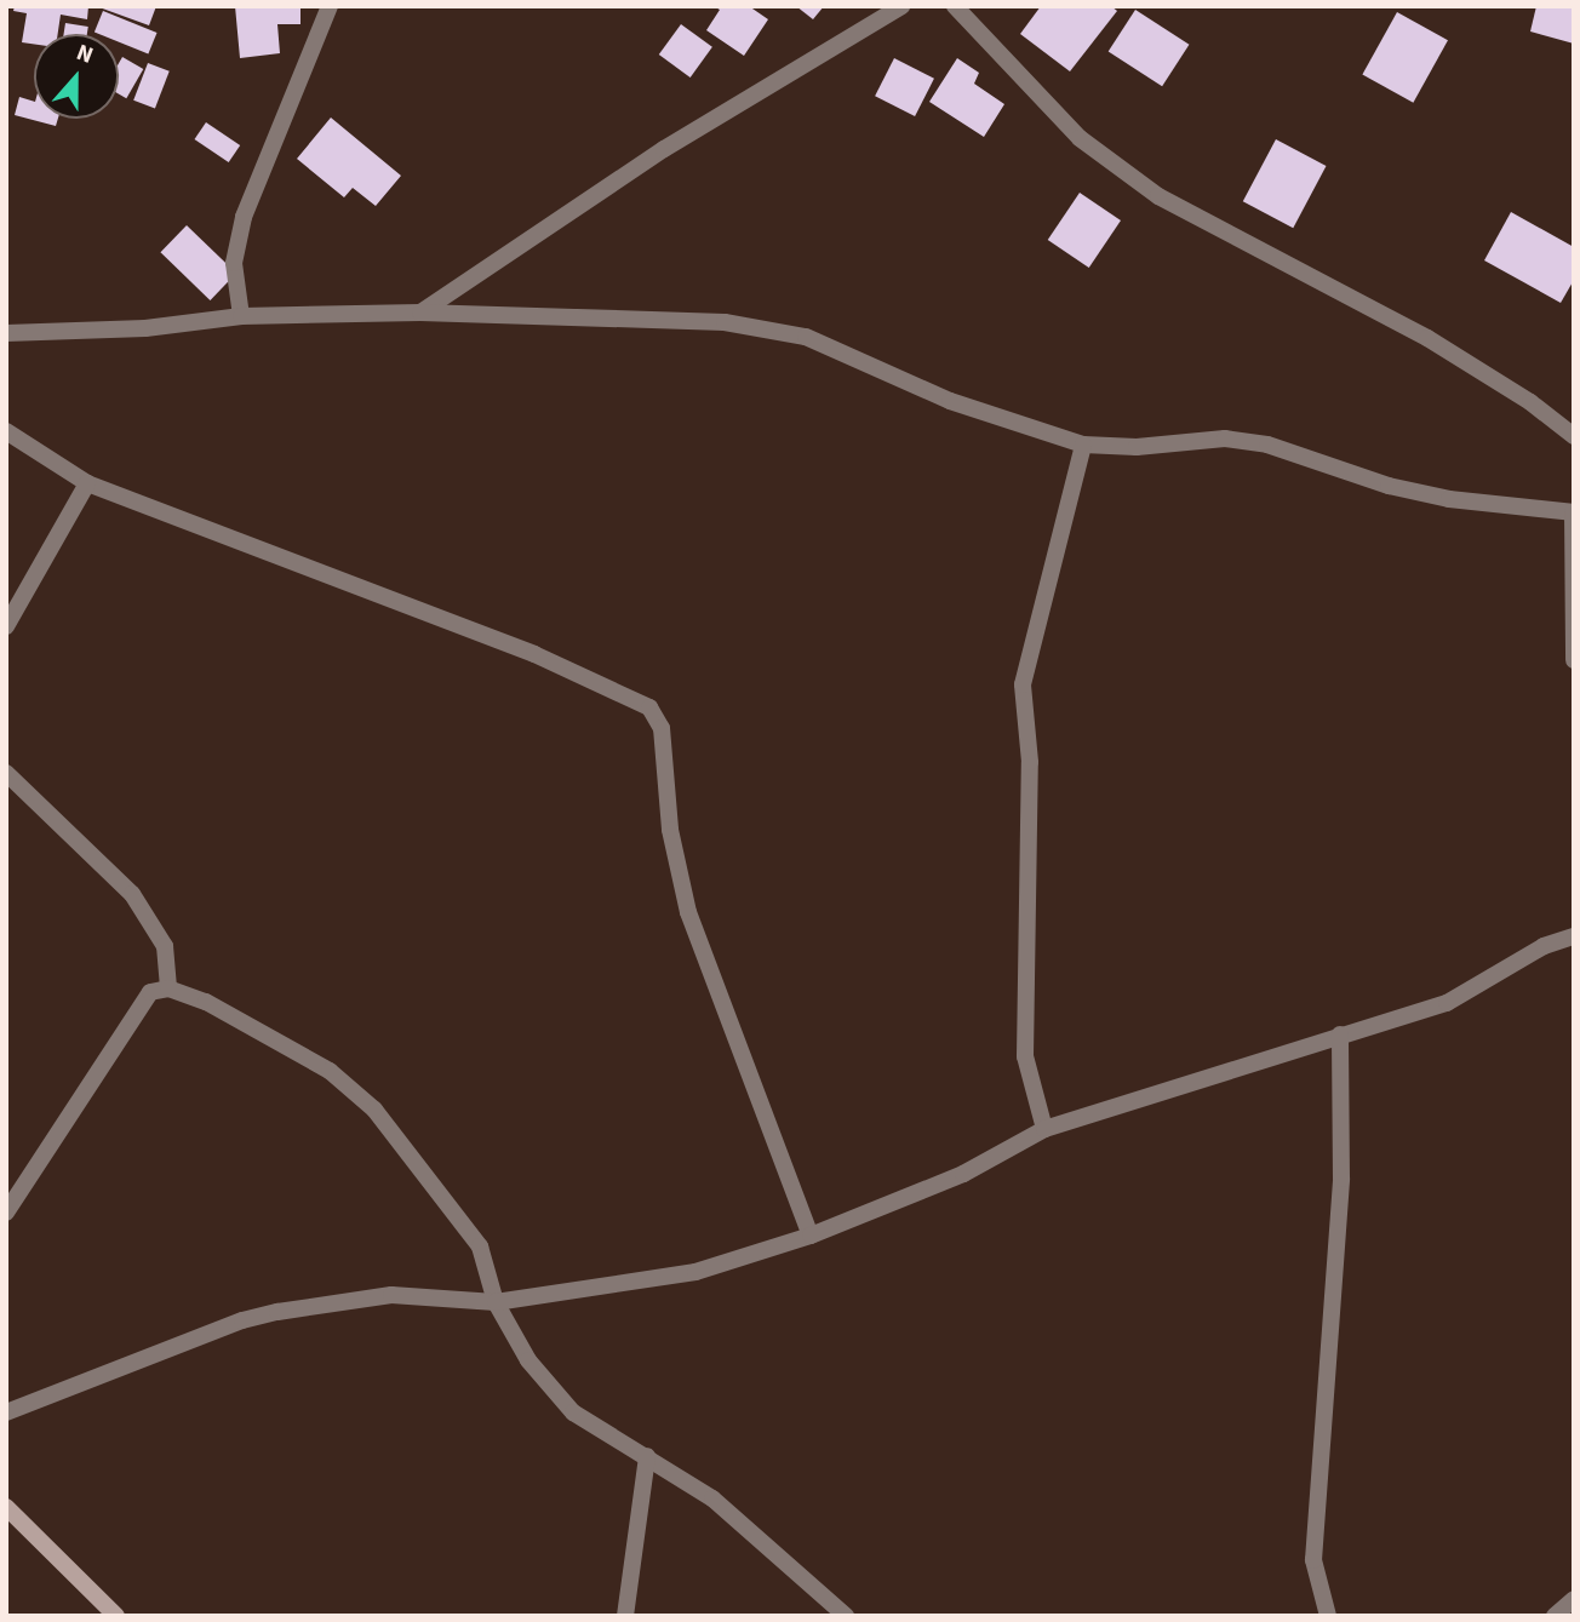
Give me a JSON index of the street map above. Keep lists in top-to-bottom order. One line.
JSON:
{"north":"top"}
